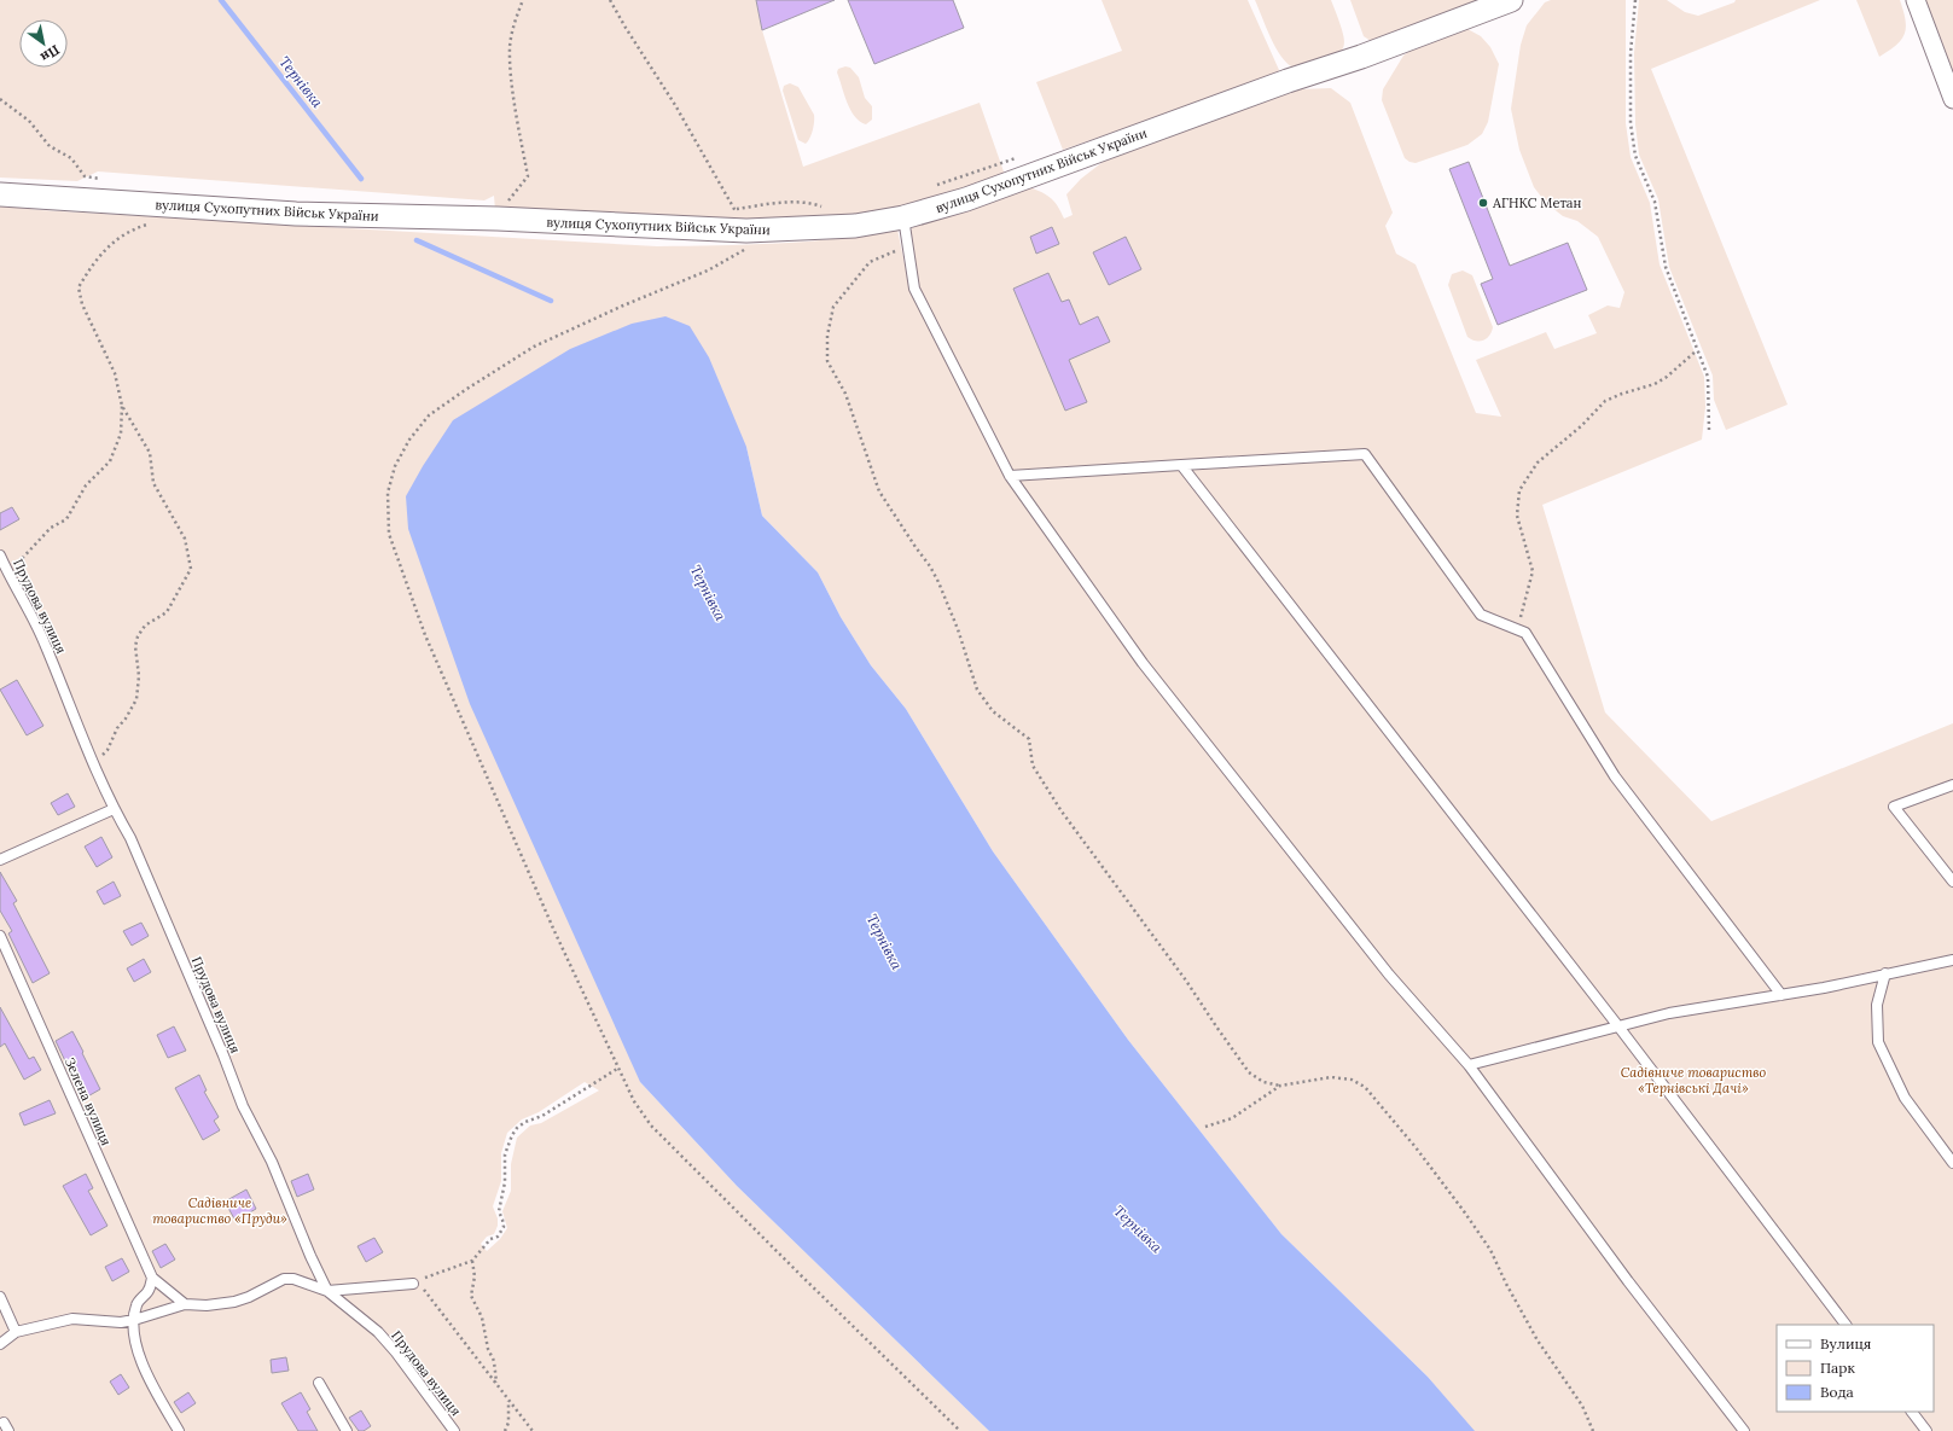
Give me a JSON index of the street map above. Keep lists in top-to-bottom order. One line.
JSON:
{"streets":{"street":["вулиця Сухопутних Військ України"],"lane":["Прудова вулиця","Зелена вулиця"]},"water":["Тернівка"],"parks":["Садівниче товариство «Тернівські Дачі»","Садівниче товариство «Пруди»"],"places":["АГНКС Метан"],"legend":["Вулиця","Парк","Вода"],"north":"bottom right"}
